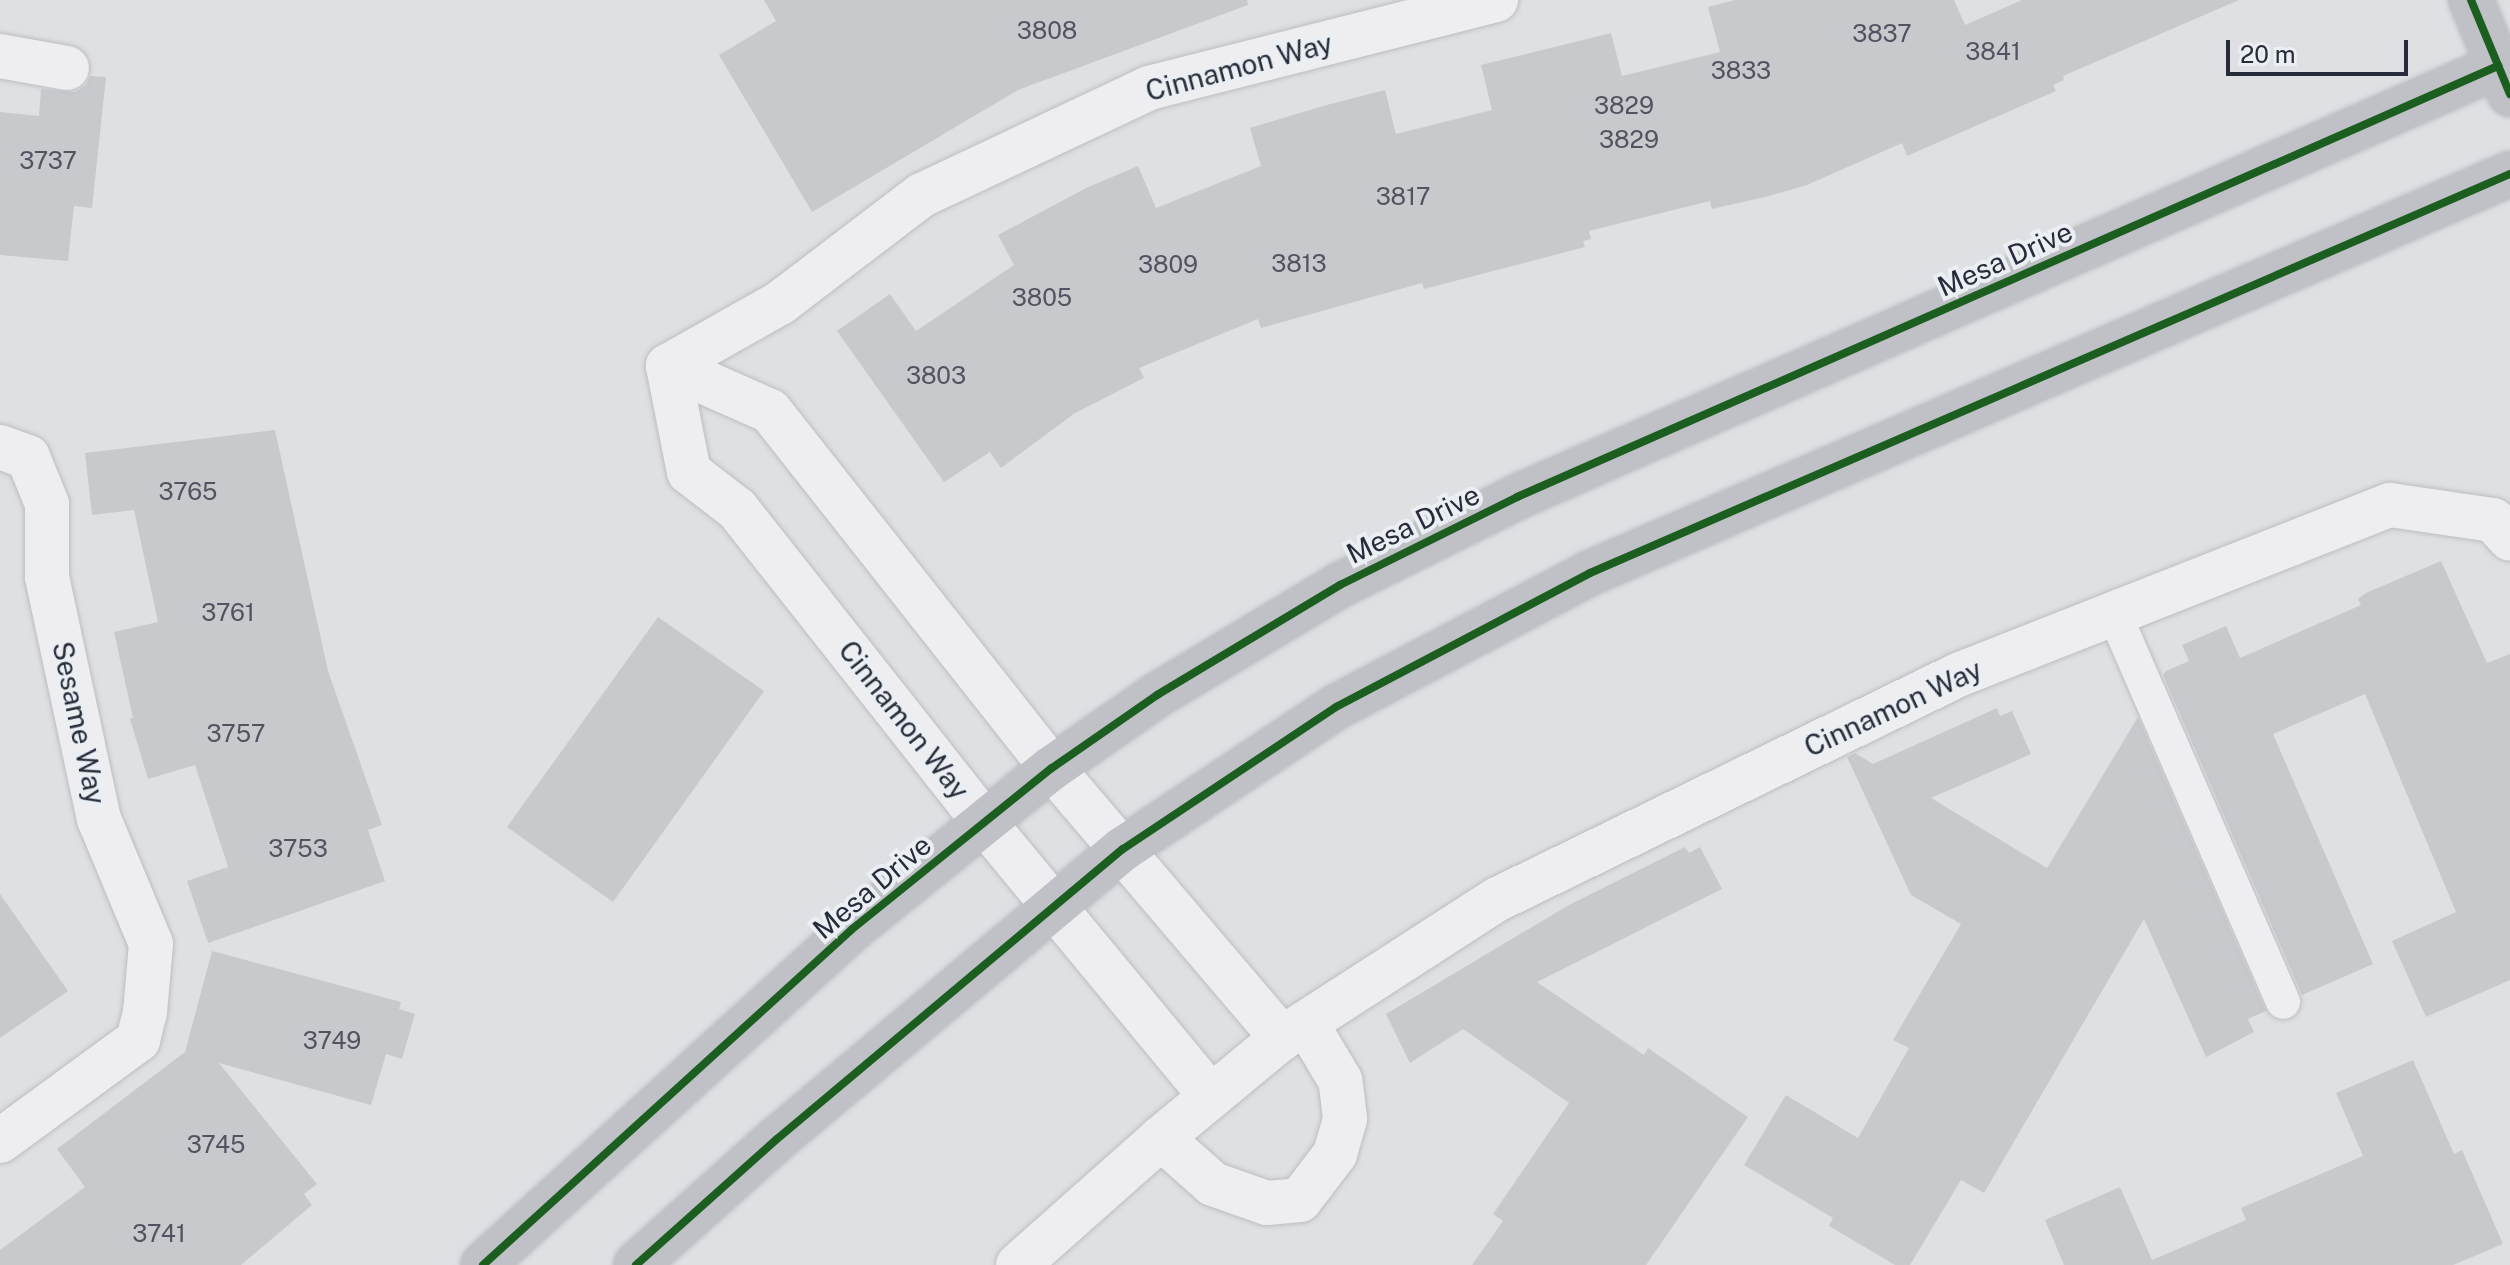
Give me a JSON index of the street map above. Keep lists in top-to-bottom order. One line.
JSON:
{"streets":{"main road":["Mesa Drive"],"street":["Cinnamon Way","Sesame Way"]},"crossings":[["Cinnamon Way","Mesa Drive"]],"house_numbers":["3808","3837","3841","3833","3829","3829","3737","3817","3813","3809","3805","3803","3765","3761","3757","3753","3749","3745","3741"],"scale_bar":"20 m"}
